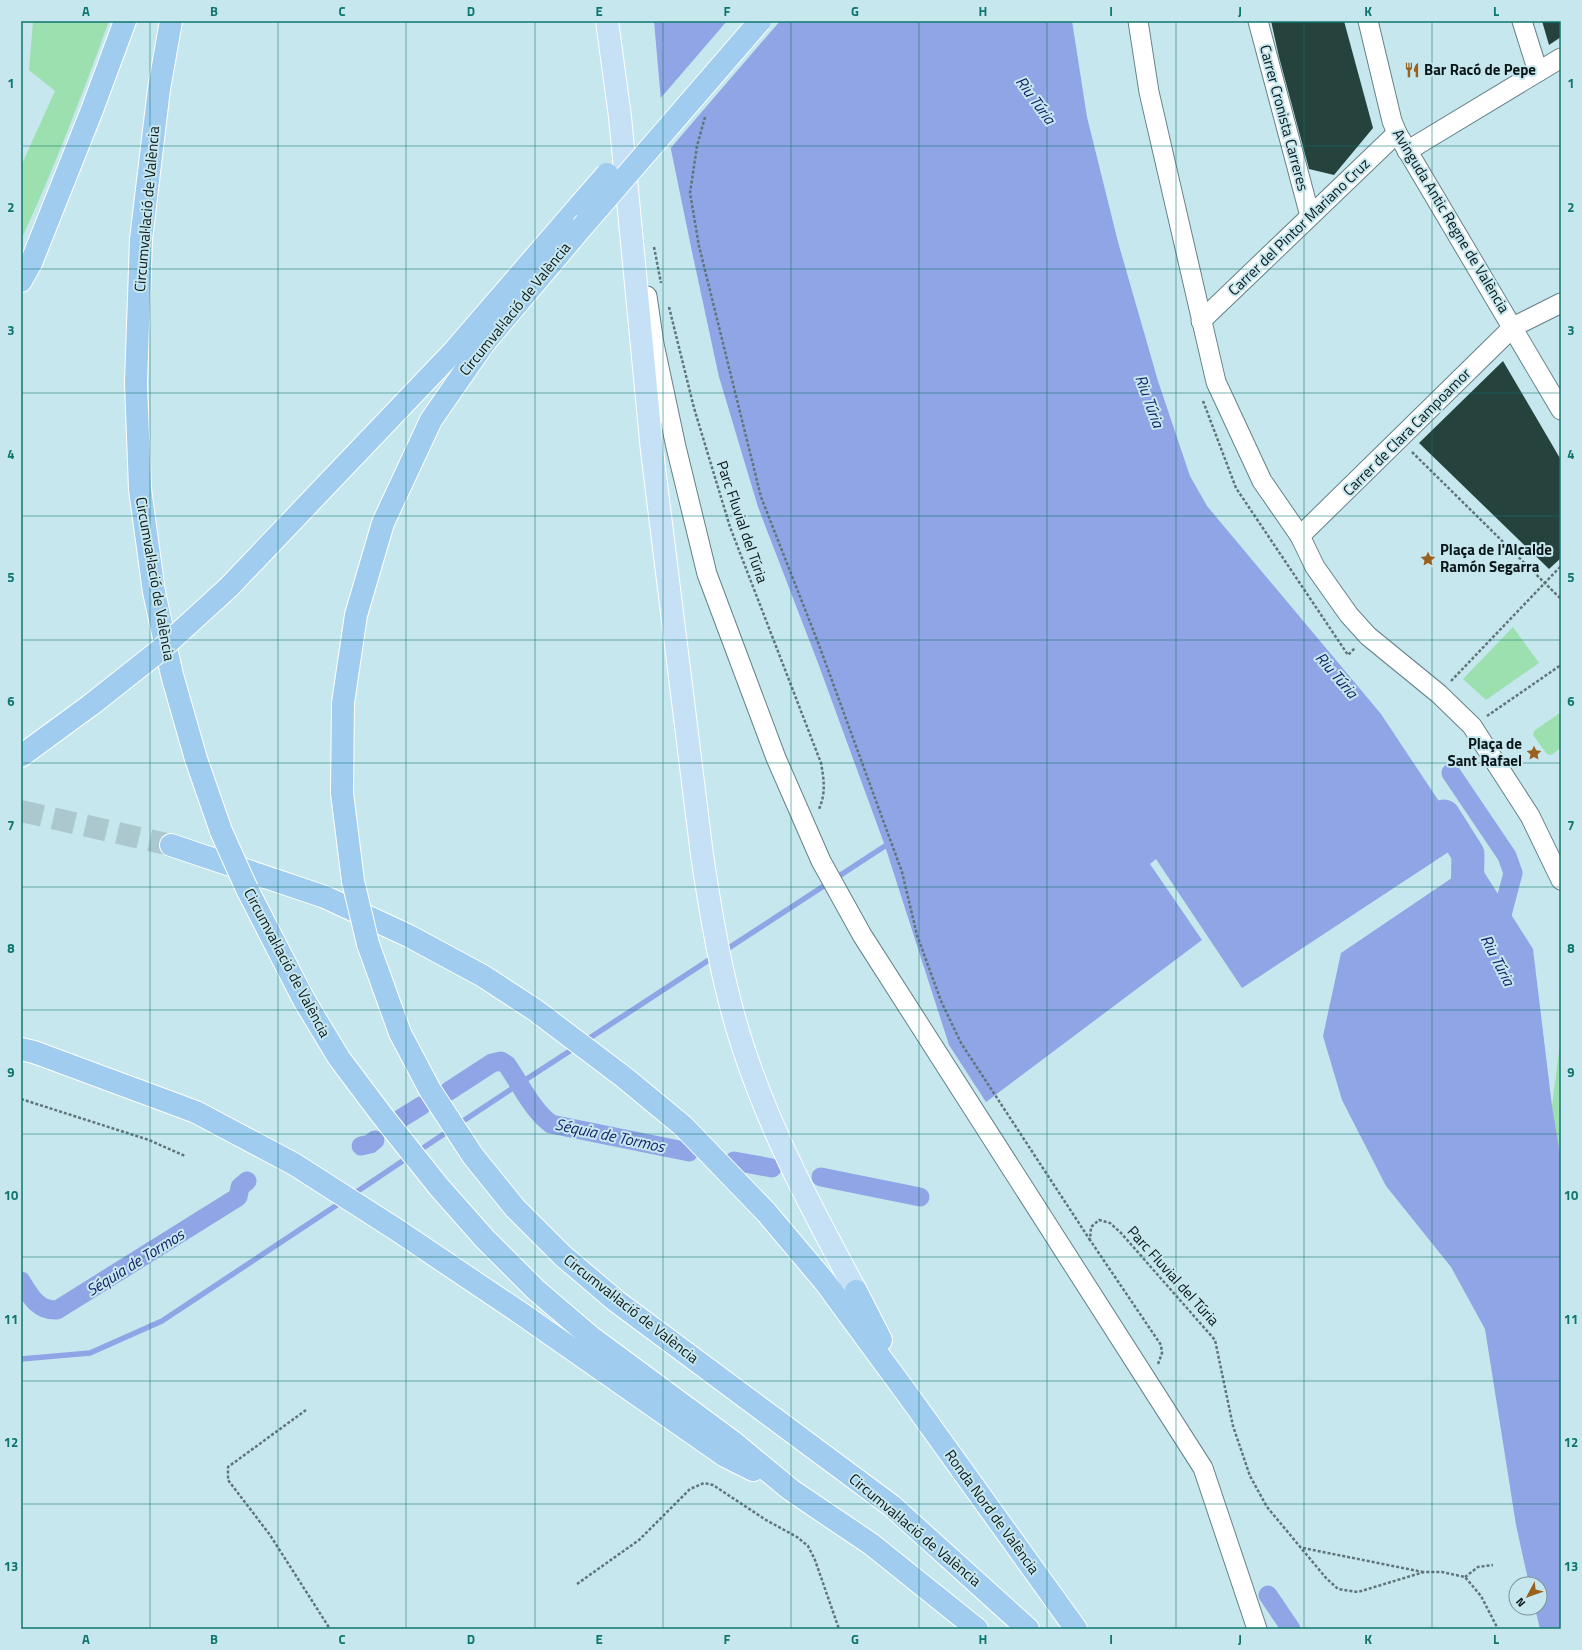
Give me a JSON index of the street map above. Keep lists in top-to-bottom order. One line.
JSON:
{"streets":{"highway":["Circumval·lació de València","Ronda Nord de València"],"street":["Carrer Cronista Carreres","Avinguda Antic Regne de València","Carrer del Pintor Mariano Cruz","Carrer de Clara Campoamor"],"path":["Parc Fluvial del Túria"]},"crossings":[["Carrer Cronista Carreres","Carrer del Pintor Mariano Cruz"],["Avinguda Antic Regne de València","Carrer del Pintor Mariano Cruz"],["Avinguda Antic Regne de València","Carrer de Clara Campoamor"]],"water":["Riu Túria","Séquia de Tormos"],"places":{"restaurant":["Bar Racó de Pepe"],"place":["Plaça de l'Alcalde Ramón Segarra","Plaça de Sant Rafael"]},"north":"bottom left","grid":{"columns":["A","B","C","D","E","F","G","H","I","J","K","L"],"rows":["1","2","3","4","5","6","7","8","9","10","11","12","13"]}}
